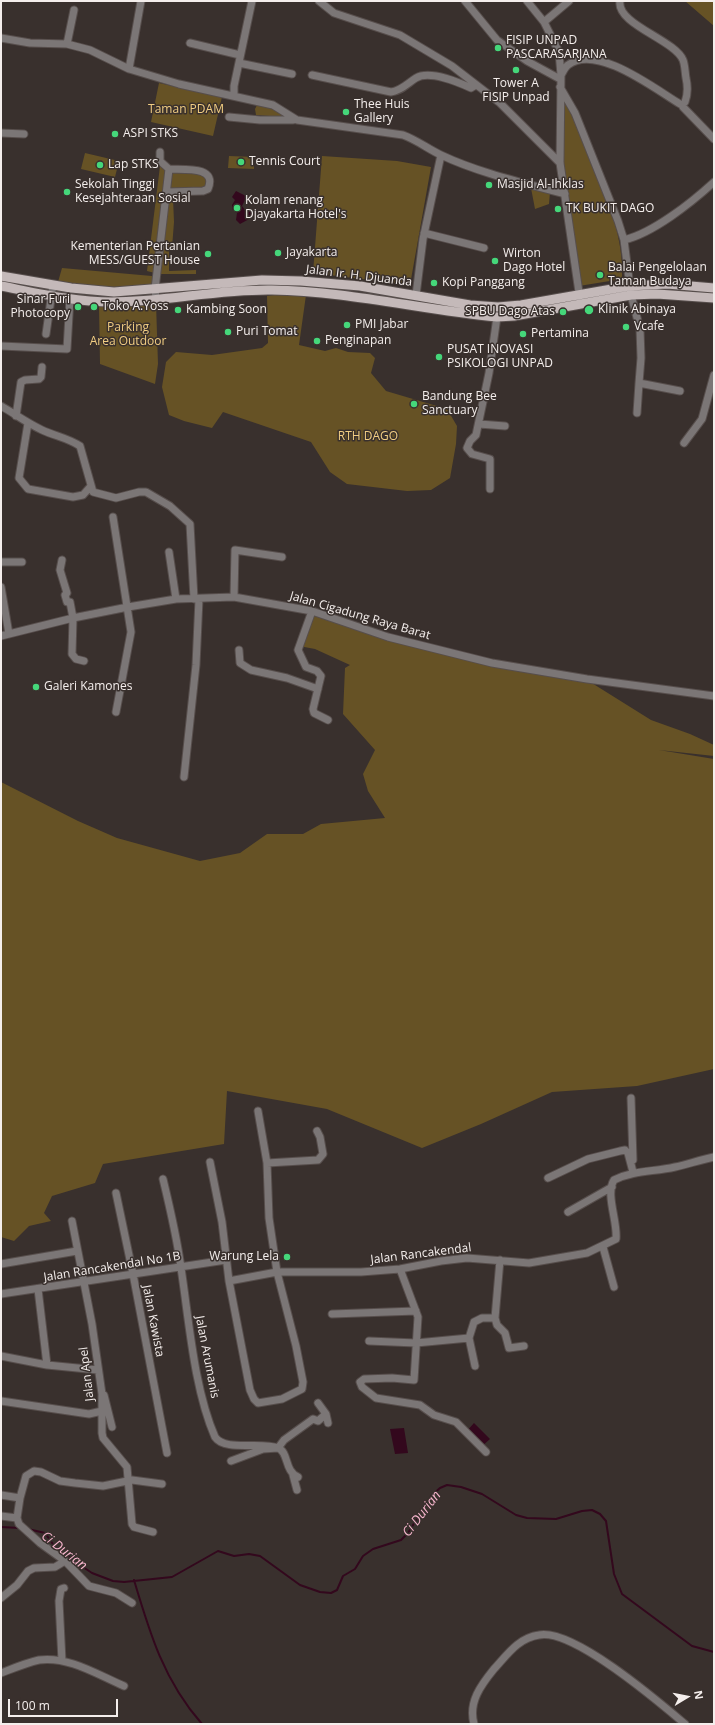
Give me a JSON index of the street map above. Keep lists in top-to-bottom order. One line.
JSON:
{"streets":{"main road":["Jalan Ir. H. Djuanda"],"street":["Jalan Cigadung Raya Barat","Jalan Rancakendal","Jalan Rancakendal No 1B","Jalan Kawista","Jalan Arumanis","Jalan Apel"]},"crossings":[["Jalan Rancakendal No 1B","Jalan Kawista"],["Jalan Rancakendal No 1B","Jalan Arumanis"],["Jalan Rancakendal No 1B","Jalan Apel"]],"water":["Ci Durian"],"parks":["Taman PDAM","Parking Area Outdoor","RTH DAGO"],"places":["FISIP UNPAD PASCARASARJANA","Tower A FISIP Unpad","Thee Huis Gallery","ASPI STKS","Tennis Court","Lap STKS","Masjid Al-Ihklas","Sekolah Tinggi Kesejahteraan Sosial","Kolam renang Djayakarta Hotel's","TK BUKIT DAGO","Jayakarta","Kementerian Pertanian MESS/GUEST House","Wirton Dago Hotel","Balai Pengelolaan Taman Budaya","Kopi Panggang","Sinar Furi Photocopy","Toko A.Yoss","Kambing Soon","Klinik Abinaya","SPBU Dago Atas","PMI Jabar","Vcafe","Puri Tomat","Pertamina","Penginapan","PUSAT INOVASI PSIKOLOGI UNPAD","Bandung Bee Sanctuary","Galeri Kamones","Warung Lela"],"scale_bar":"100 m","north":"right"}
